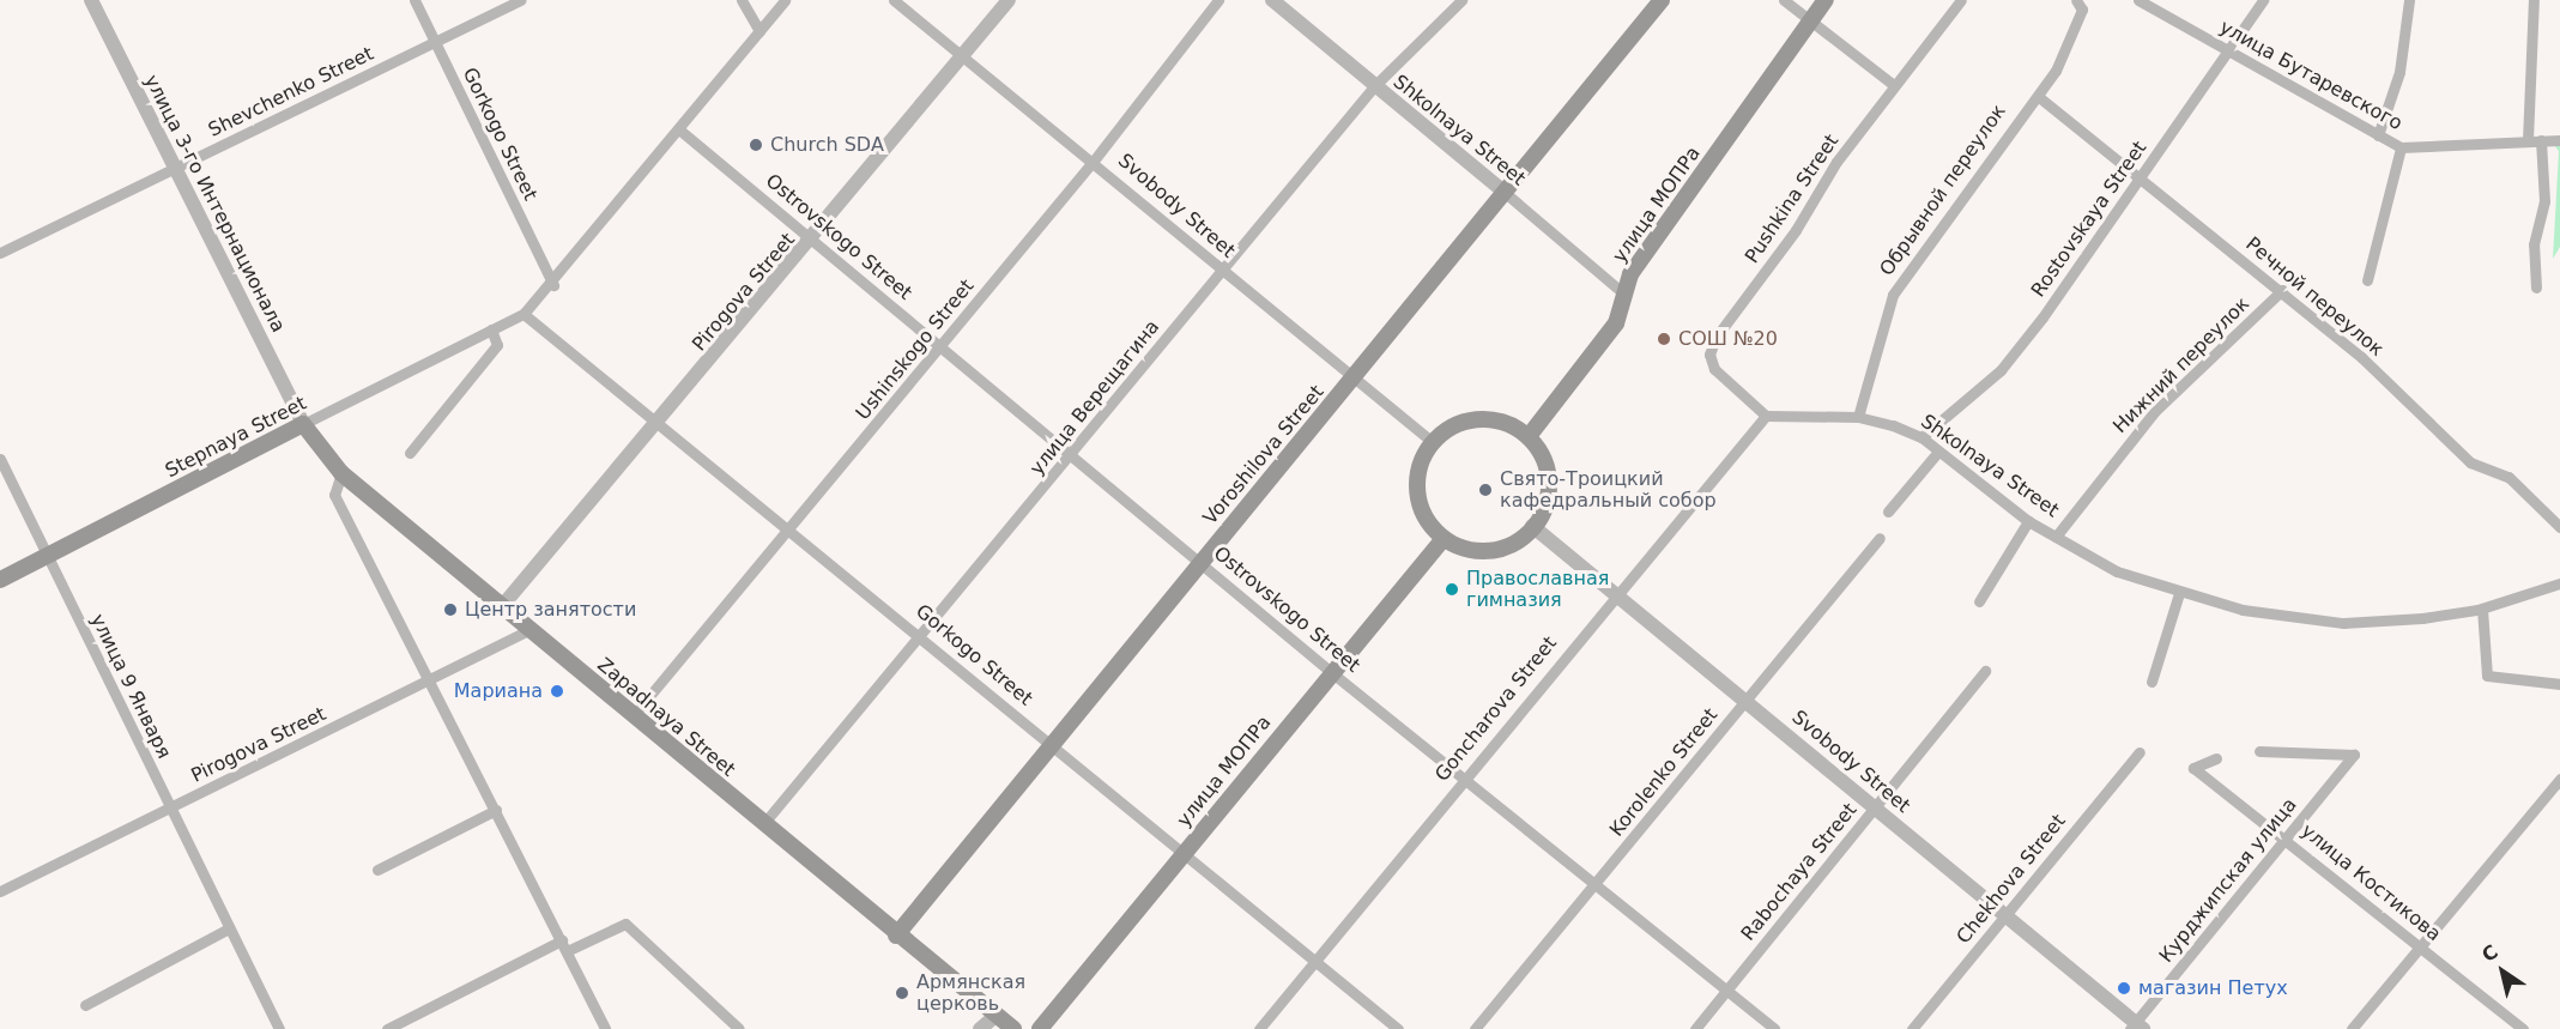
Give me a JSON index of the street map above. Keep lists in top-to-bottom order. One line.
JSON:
{"streets":{"main road":["улица МОПРа","Stepnaya Street","Voroshilova Street","Zapadnaya Street"],"street":["улица Бутаревского","Shevchenko Street","Shkolnaya Street","Gorkogo Street","Обрывной переулок","Pushkina Street","улица 3-го Интернационала","Svobody Street","Rostovskaya Street","Ostrovskogo Street","Pirogova Street","Речной переулок","Ushinskogo Street","Нижний переулок","улица Верещагина","улица 9 Января","Goncharova Street","Korolenko Street","Rabochaya Street","Chekhova Street","Курджипская улица","улица Костикова"]},"crossings":[["улица Бутаревского","Rostovskaya Street"],["Shevchenko Street","Gorkogo Street"],["Shevchenko Street","улица 3-го Интернационала"],["Shkolnaya Street","Обрывной переулок"],["Shkolnaya Street","Pushkina Street"],["Shkolnaya Street","улица МОПРа"],["Shkolnaya Street","Rostovskaya Street"],["Shkolnaya Street","Нижний переулок"],["Shkolnaya Street","улица Верещагина"],["Shkolnaya Street","Voroshilova Street"],["Shkolnaya Street","Goncharova Street"],["Gorkogo Street","улица МОПРа"],["Gorkogo Street","Pirogova Street"],["Gorkogo Street","Ushinskogo Street"],["Gorkogo Street","улица Верещагина"],["Gorkogo Street","Stepnaya Street"],["Gorkogo Street","Voroshilova Street"],["Gorkogo Street","Goncharova Street"],["Обрывной переулок","Речной переулок"],["Pushkina Street","Goncharova Street"],["улица 3-го Интернационала","Stepnaya Street"],["улица 3-го Интернационала","Zapadnaya Street"],["улица МОПРа","Svobody Street"],["улица МОПРа","Ostrovskogo Street"],["Svobody Street","Pirogova Street"],["Svobody Street","Ushinskogo Street"],["Svobody Street","улица Верещагина"],["Svobody Street","Voroshilova Street"],["Svobody Street","Goncharova Street"],["Svobody Street","Korolenko Street"],["Svobody Street","Rabochaya Street"],["Svobody Street","Chekhova Street"],["Svobody Street","Курджипская улица"],["Rostovskaya Street","Речной переулок"],["Ostrovskogo Street","Pirogova Street"],["Ostrovskogo Street","Ushinskogo Street"],["Ostrovskogo Street","улица Верещагина"],["Ostrovskogo Street","Stepnaya Street"],["Ostrovskogo Street","Voroshilova Street"],["Ostrovskogo Street","Goncharova Street"],["Ostrovskogo Street","Korolenko Street"],["Ostrovskogo Street","Rabochaya Street"],["Pirogova Street","улица 9 Января"],["Pirogova Street","Zapadnaya Street"],["Речной переулок","Нижний переулок"],["Ushinskogo Street","Zapadnaya Street"],["улица Верещагина","Zapadnaya Street"],["Stepnaya Street","улица 9 Января"],["Stepnaya Street","Zapadnaya Street"],["Voroshilova Street","Zapadnaya Street"],["Курджипская улица","улица Костикова"]],"places":["Church SDA","СОШ №20","Свято-Троицкий кафедральный собор","Православная гимназия","Центр занятости","Мариана","магазин Петух","Армянская церковь"],"north":"top left"}
